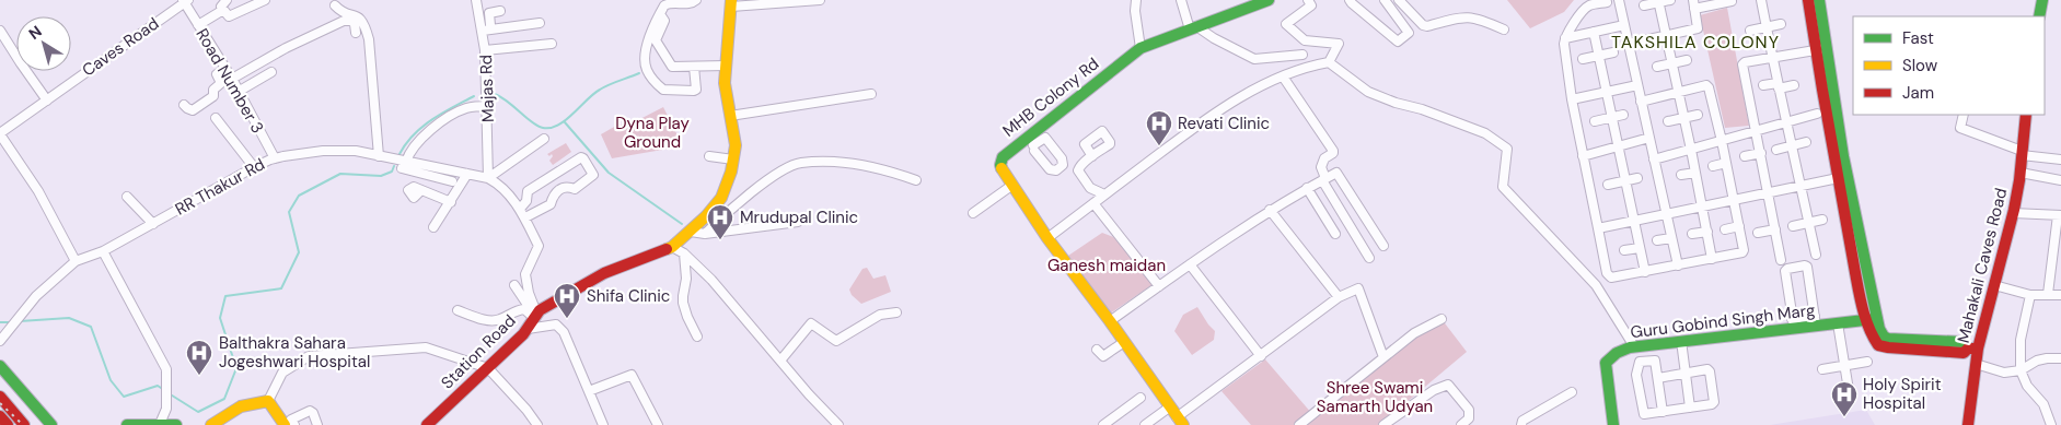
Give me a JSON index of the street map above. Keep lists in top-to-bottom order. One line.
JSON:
{"streets":{"main road":["MHB Colony Rd","Mahakali Caves Road","Guru Gobind Singh Marg","Station Road"],"street":["Caves Road","Road Number 3","Majas Rd","RR Thakur Rd"]},"crossings":[["Caves Road","Road Number 3"],["Caves Road","RR Thakur Rd"],["Road Number 3","RR Thakur Rd"],["Majas Rd","RR Thakur Rd"],["RR Thakur Rd","Station Road"]],"districts":["TAKSHILA COLONY"],"parks":["Dyna Play Ground","Ganesh maidan","Shree Swami Samarth Udyan"],"places":{"hospital":["Revati Clinic","Mrudupal Clinic","Shifa Clinic","Balthakra Sahara Jogeshwari Hospital","Holy Spirit Hospital"]},"legend":["Fast","Slow","Jam"],"north":"top left"}
